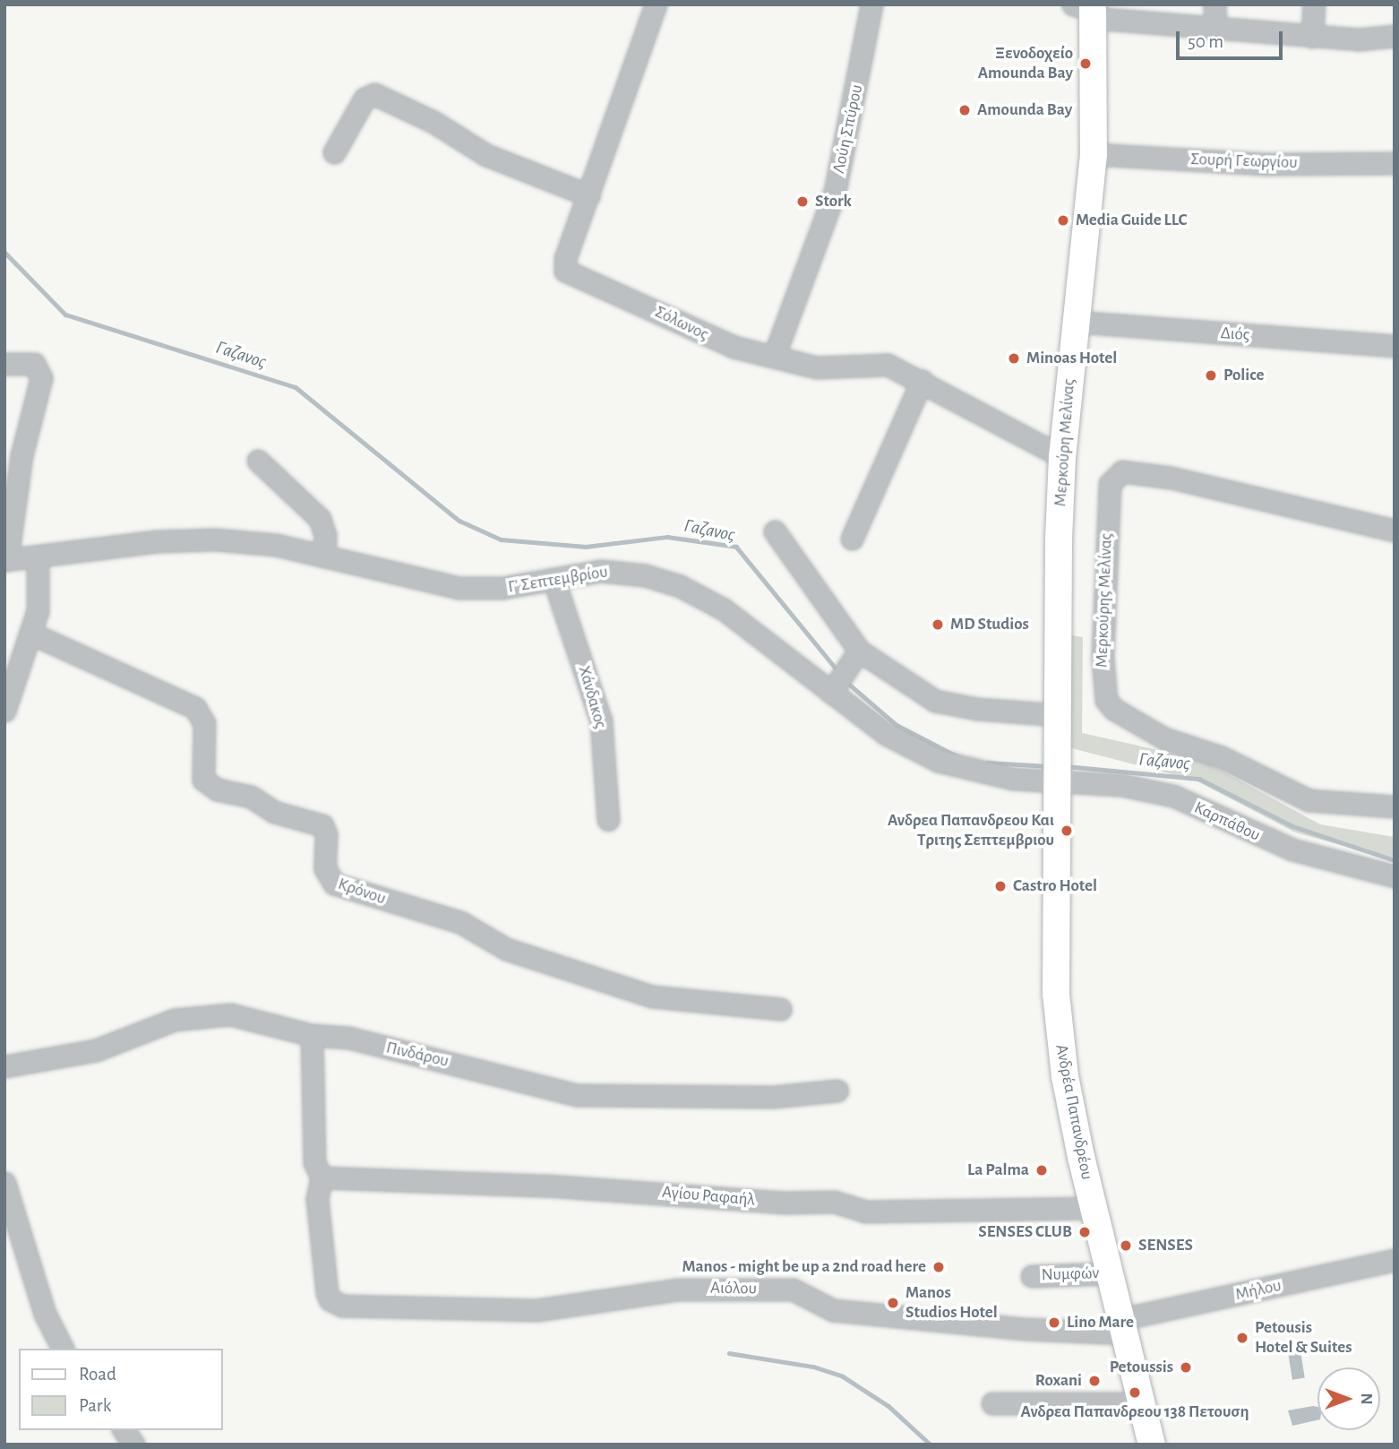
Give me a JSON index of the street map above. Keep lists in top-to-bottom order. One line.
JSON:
{"streets":{"main road":["Μερκούρη Μελίνας","Ανδρέα Παπανδρέου"],"street":["Λούη Σπύρου","Σουρή Γεωργίου","Σόλωνος","Διός","Γ' Σεπτεμβρίου","Μερκούρης Μελίνας","Χάνδακος","Καρπάθου","Κρόνου","Πινδάρου","Αγίου Ραφαήλ","Νυμφών","Αιόλου","Μήλου"]},"crossings":[["Λούη Σπύρου","Σόλωνος"],["Σουρή Γεωργίου","Μερκούρη Μελίνας"],["Σόλωνος","Μερκούρη Μελίνας"],["Διός","Μερκούρη Μελίνας"],["Μερκούρη Μελίνας","Γ' Σεπτεμβρίου"],["Μερκούρη Μελίνας","Καρπάθου"],["Μερκούρη Μελίνας","Ανδρέα Παπανδρέου"],["Γ' Σεπτεμβρίου","Χάνδακος"],["Γ' Σεπτεμβρίου","Καρπάθου"],["Γ' Σεπτεμβρίου","Ανδρέα Παπανδρέου"],["Καρπάθου","Ανδρέα Παπανδρέου"],["Ανδρέα Παπανδρέου","Αγίου Ραφαήλ"],["Ανδρέα Παπανδρέου","Νυμφών"],["Ανδρέα Παπανδρέου","Αιόλου"],["Ανδρέα Παπανδρέου","Μήλου"],["Αγίου Ραφαήλ","Αιόλου"],["Αιόλου","Μήλου"]],"water":["Γαζανος"],"places":["Ξενοδοχείο Amounda Bay","Amounda Bay","Stork","Media Guide LLC","Minoas Hotel","Police","MD Studios","Ανδρεα Παπανδρεου Και Τριτης Σεπτεμβριου","Castro Hotel","La Palma","SENSES CLUB","SENSES","Manos - might be up a 2nd road here","Manos Studios Hotel","Lino Mare","Petousis Hotel & Suites","Petoussis","Roxani","Ανδρεα Παπανδρεου 138 Πετουση"],"legend":["Road","Park"],"scale_bar":"50 m","north":"right"}
